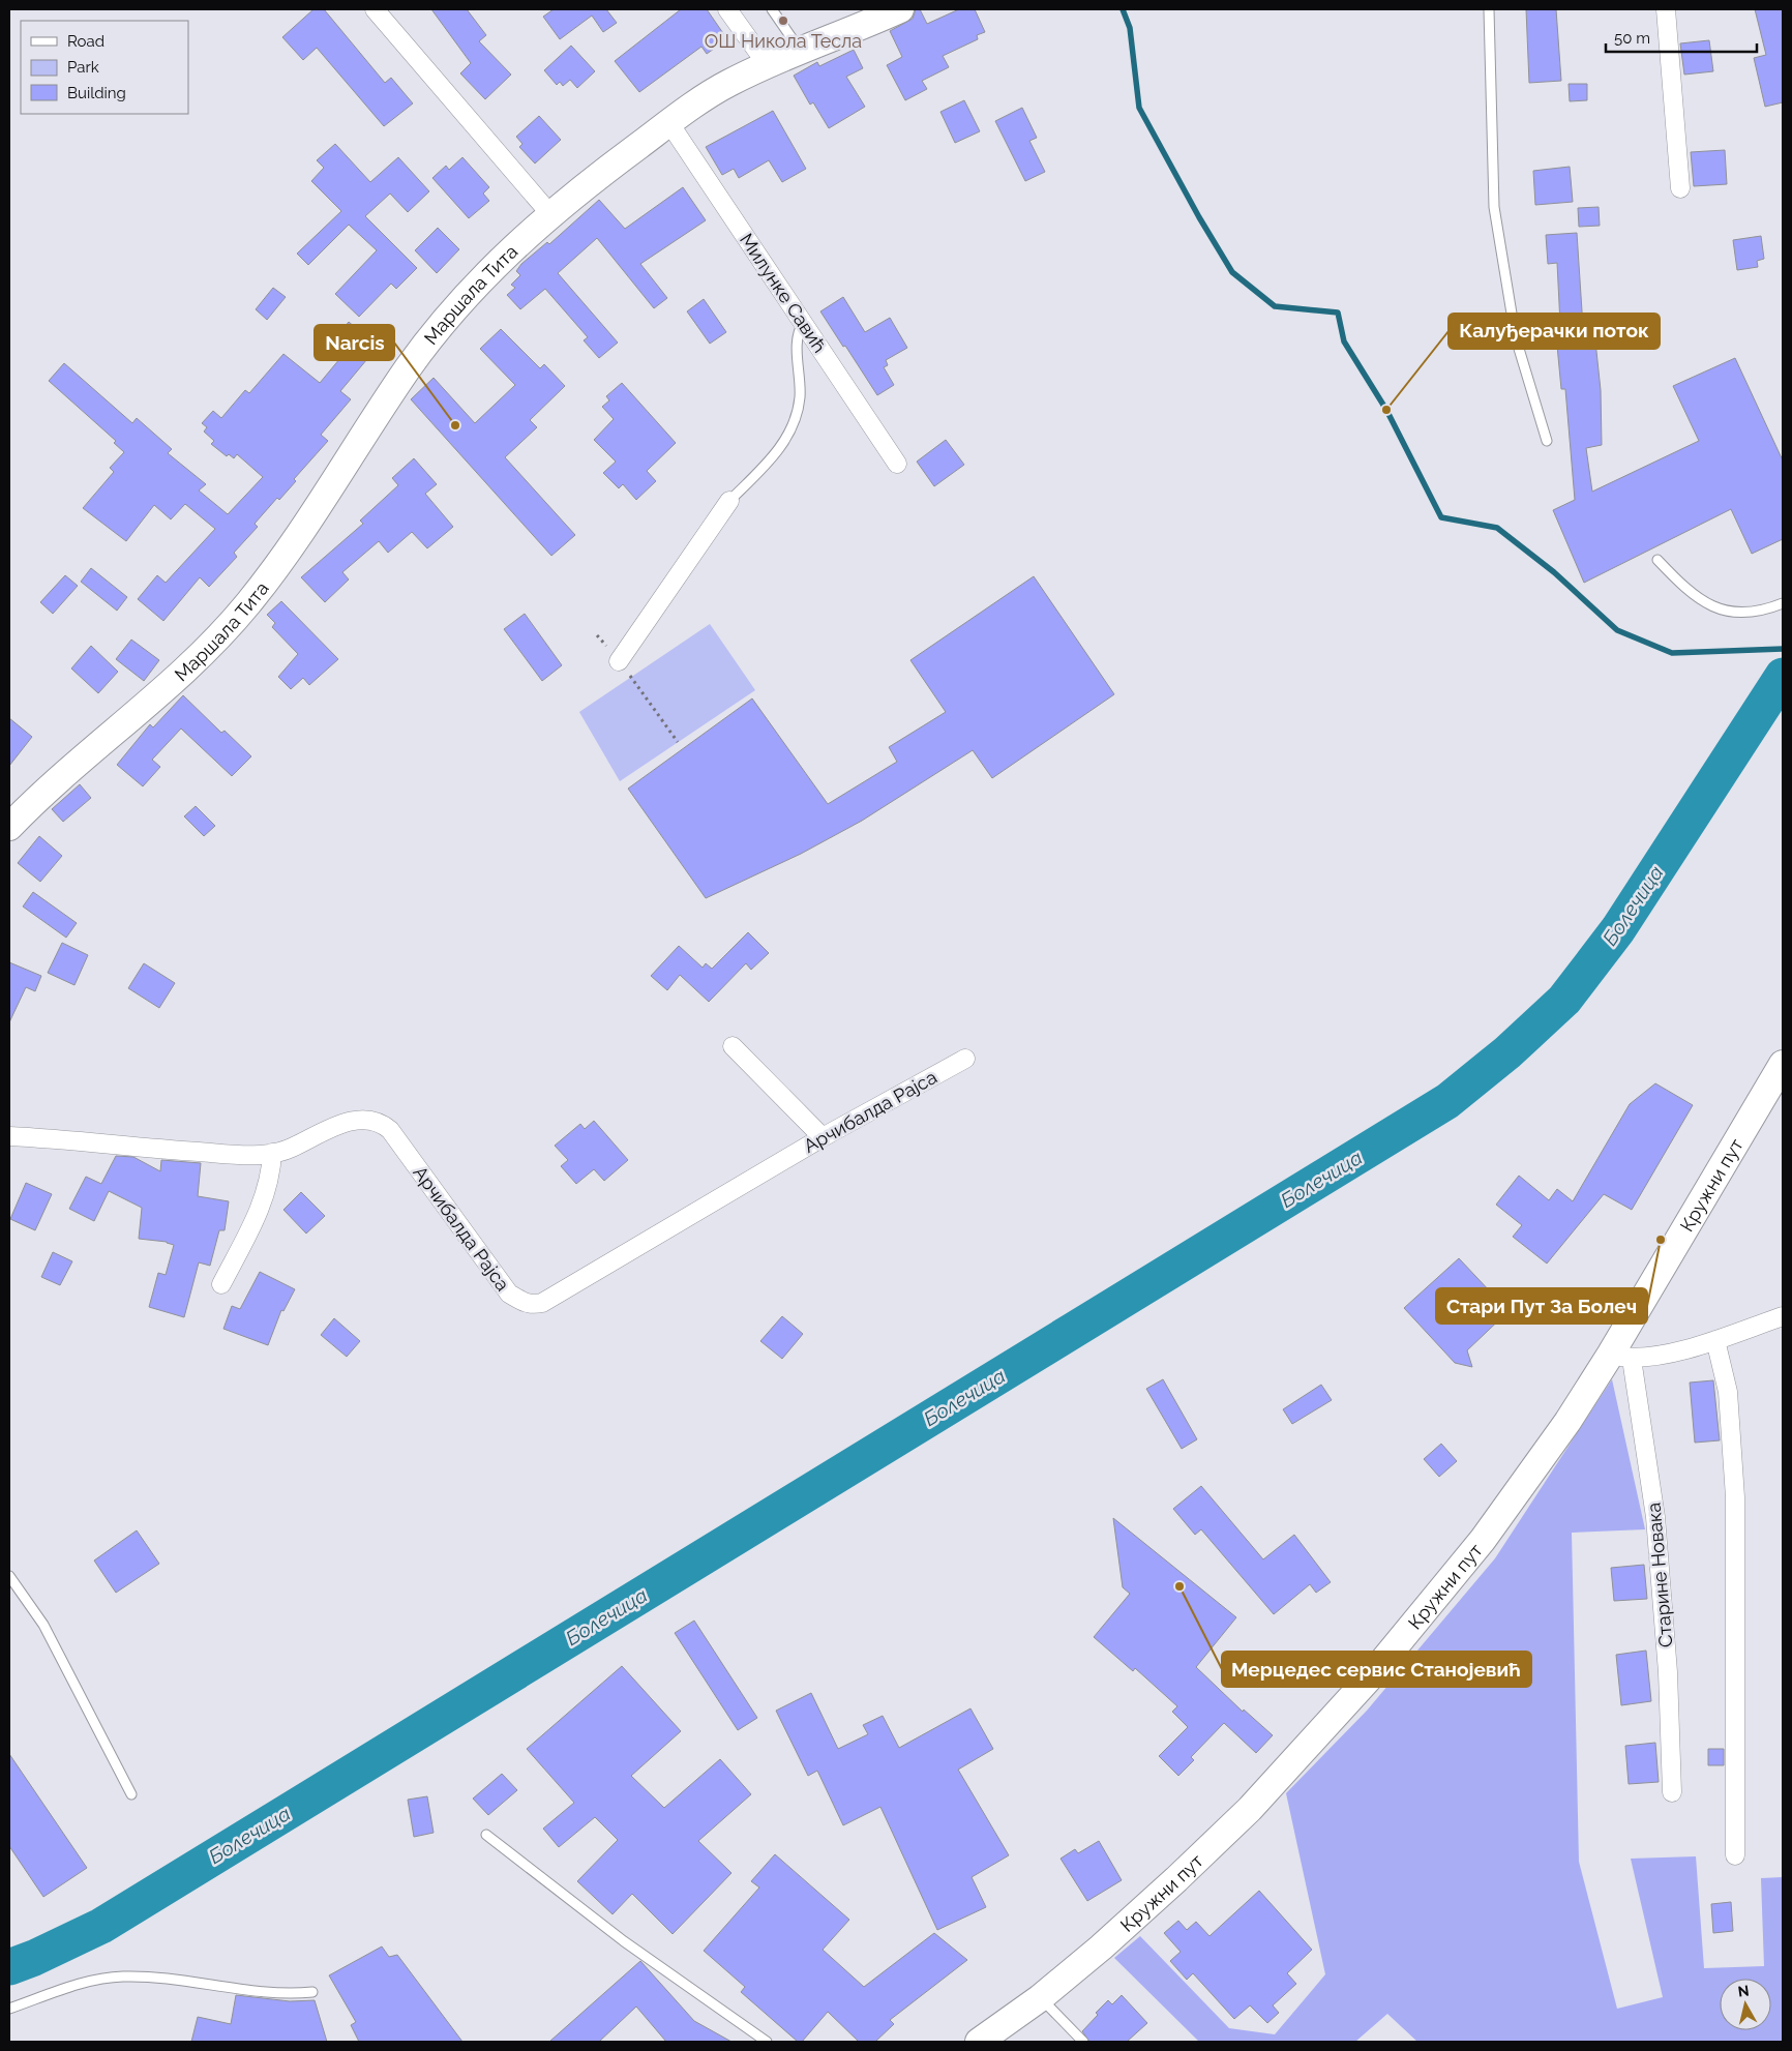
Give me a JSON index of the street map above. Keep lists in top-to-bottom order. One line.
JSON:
{"streets":{"main road":["Маршала Тита","Кружни пут"],"street":["Милунке Савић","Арчибалда Рајса","Старине Новака"]},"crossings":[["Милунке Савић","Маршала Тита"],["Кружни пут","Старине Новака"]],"water":["Болечица"],"places":["ОШ Никола Тесла","Калуђерачки поток","Narcis","Стари Пут За Болеч","Мерцедес сервис Станојевић"],"legend":["Road","Park","Building"],"scale_bar":"50 m","north":"top"}
